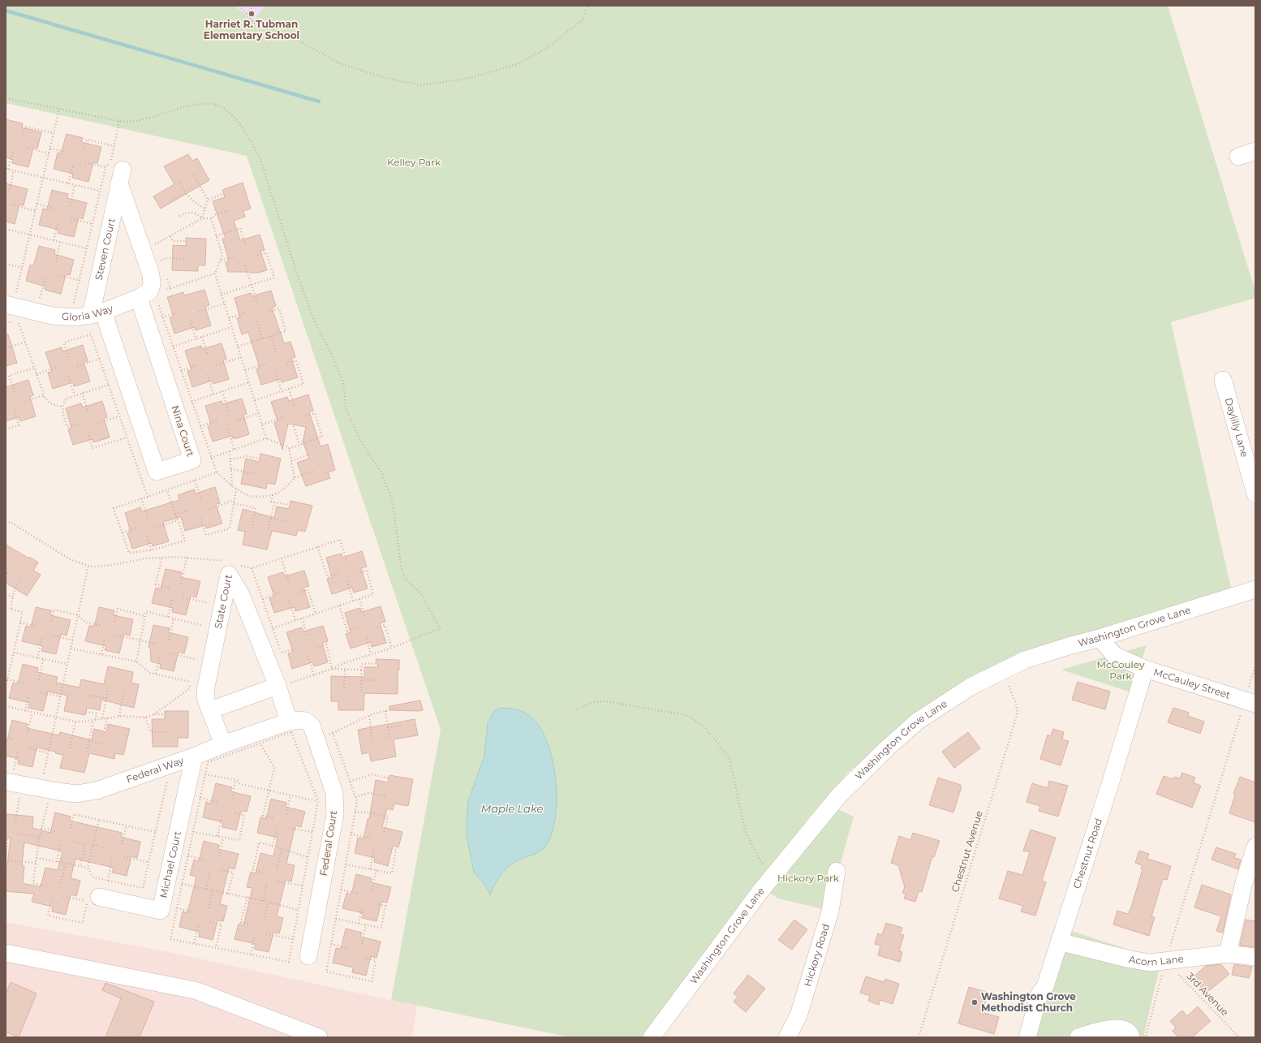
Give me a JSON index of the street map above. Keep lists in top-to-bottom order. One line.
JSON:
{"streets":{"street":["Steven Court","Gloria Way","Daylilly Lane","Nina Court","State Court","Washington Grove Lane","McCauley Street","Federal Way","Federal Court","Chestnut Road","Michael Court","Hickory Road","Acorn Lane"],"path":["Chestnut Avenue","3rd Avenue"]},"crossings":[["Steven Court","Gloria Way"],["Steven Court","Nina Court"],["Gloria Way","Nina Court"],["State Court","Federal Way"],["State Court","Federal Court"],["Washington Grove Lane","McCauley Street"],["Washington Grove Lane","Chestnut Avenue"],["McCauley Street","Chestnut Road"],["Federal Way","Federal Court"],["Federal Way","Michael Court"],["Chestnut Road","Acorn Lane"],["Acorn Lane","3rd Avenue"]],"water":["Maple Lake"],"parks":["Kelley Park","McCouley Park","Hickory Park"],"places":["Harriet R. Tubman Elementary School","Washington Grove Methodist Church"]}
